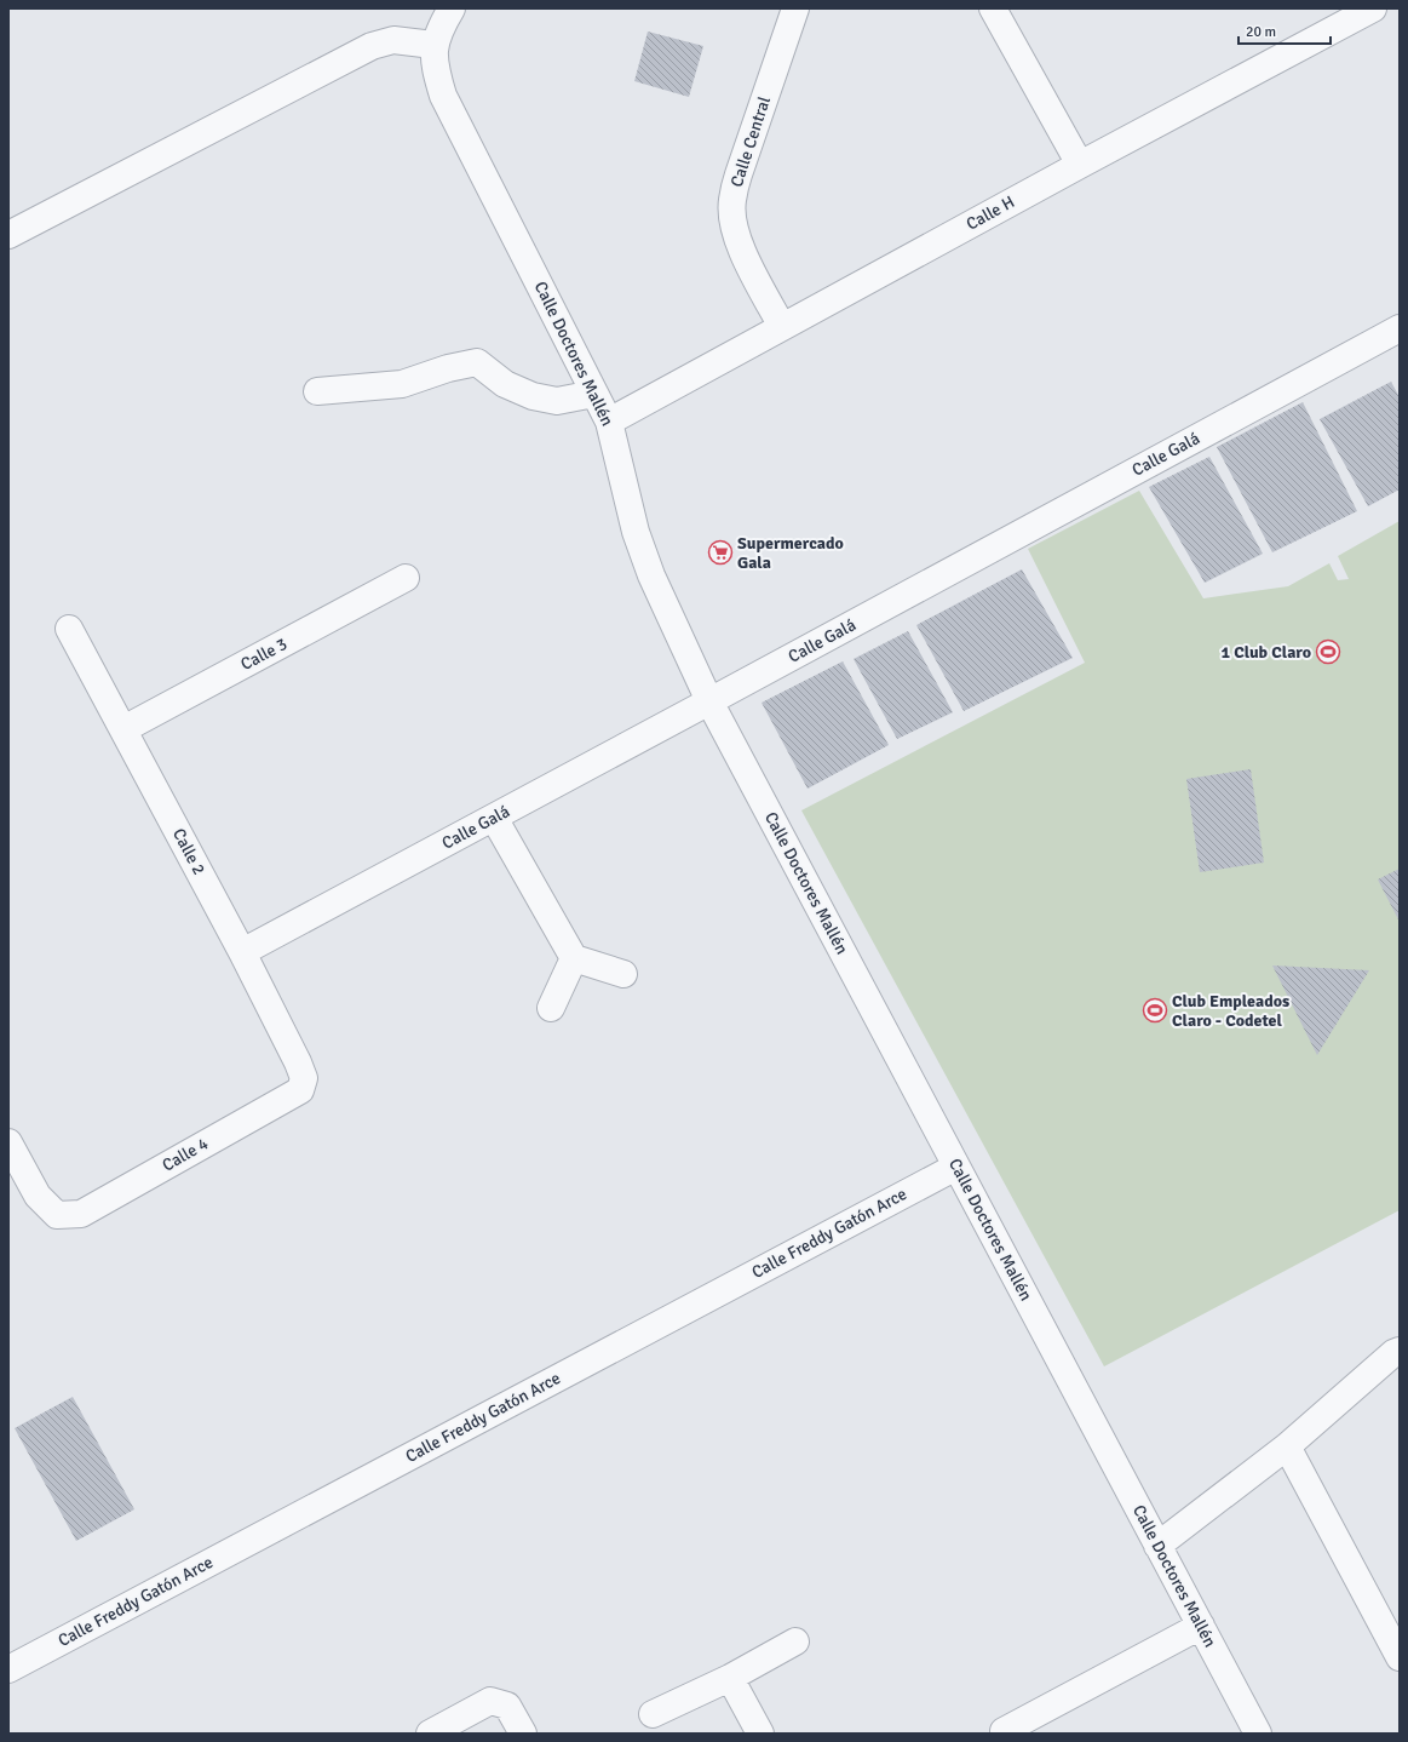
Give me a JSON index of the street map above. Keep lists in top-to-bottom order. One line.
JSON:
{"streets":{"street":["Calle Central","Calle H","Calle Doctores Mallén","Calle Galá","Calle 3","Calle 2","Calle 4","Calle Freddy Gatón Arce"]},"crossings":[["Calle Central","Calle H"],["Calle H","Calle Doctores Mallén"],["Calle Doctores Mallén","Calle Galá"],["Calle Doctores Mallén","Calle Freddy Gatón Arce"],["Calle Galá","Calle 2"],["Calle 3","Calle 2"],["Calle 2","Calle 4"]],"places":{"supermarket":["Supermercado Gala"],"sports":["1 Club Claro","Club Empleados Claro - Codetel"]},"scale_bar":"20 m"}
